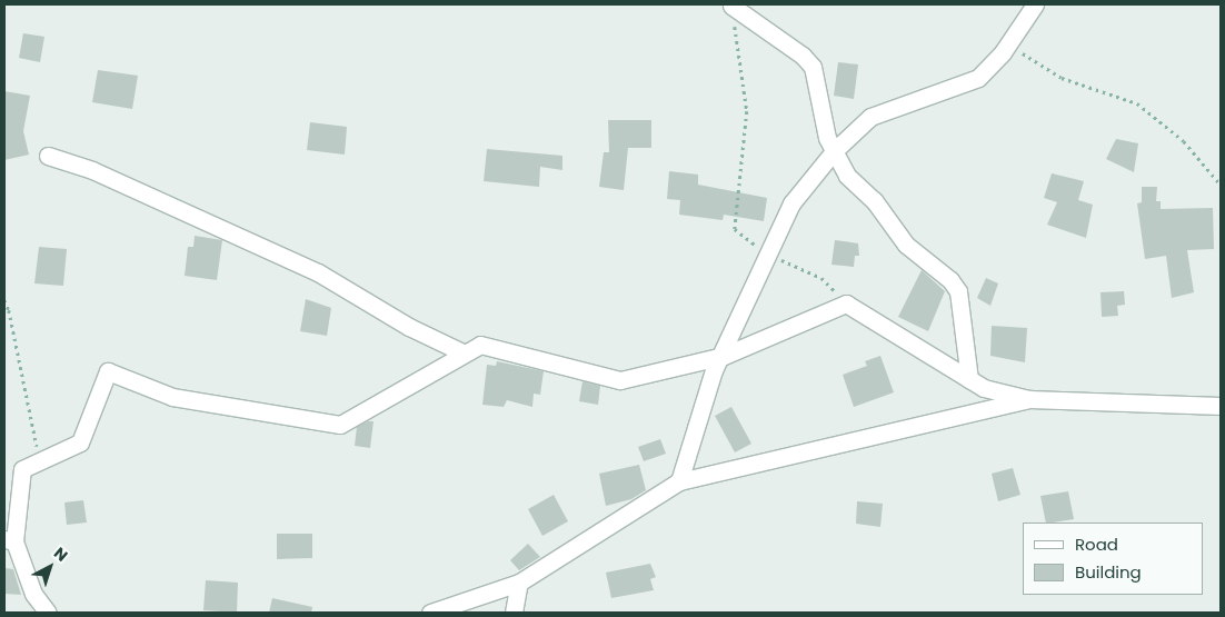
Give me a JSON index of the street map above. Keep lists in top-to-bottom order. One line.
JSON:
{"legend":["Road","Building"],"north":"top right"}
